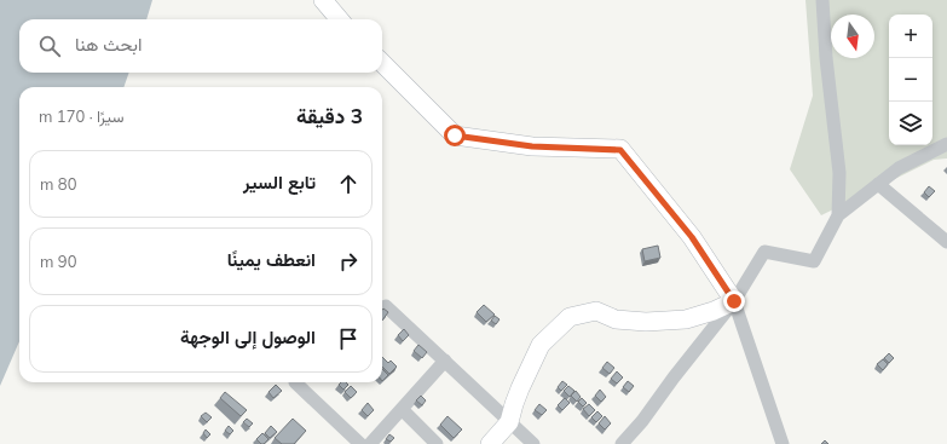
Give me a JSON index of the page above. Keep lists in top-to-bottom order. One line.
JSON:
{"north":"bottom","page":{"map_buttons":["+","−"],"search":"ابحث هنا","heading":["3 دقيقة","سيرًا · 170 m"],"list":[["تابع السير","80 m"],["انعطف يمينًا","90 m"],"الوصول إلى الوجهة"]}}
